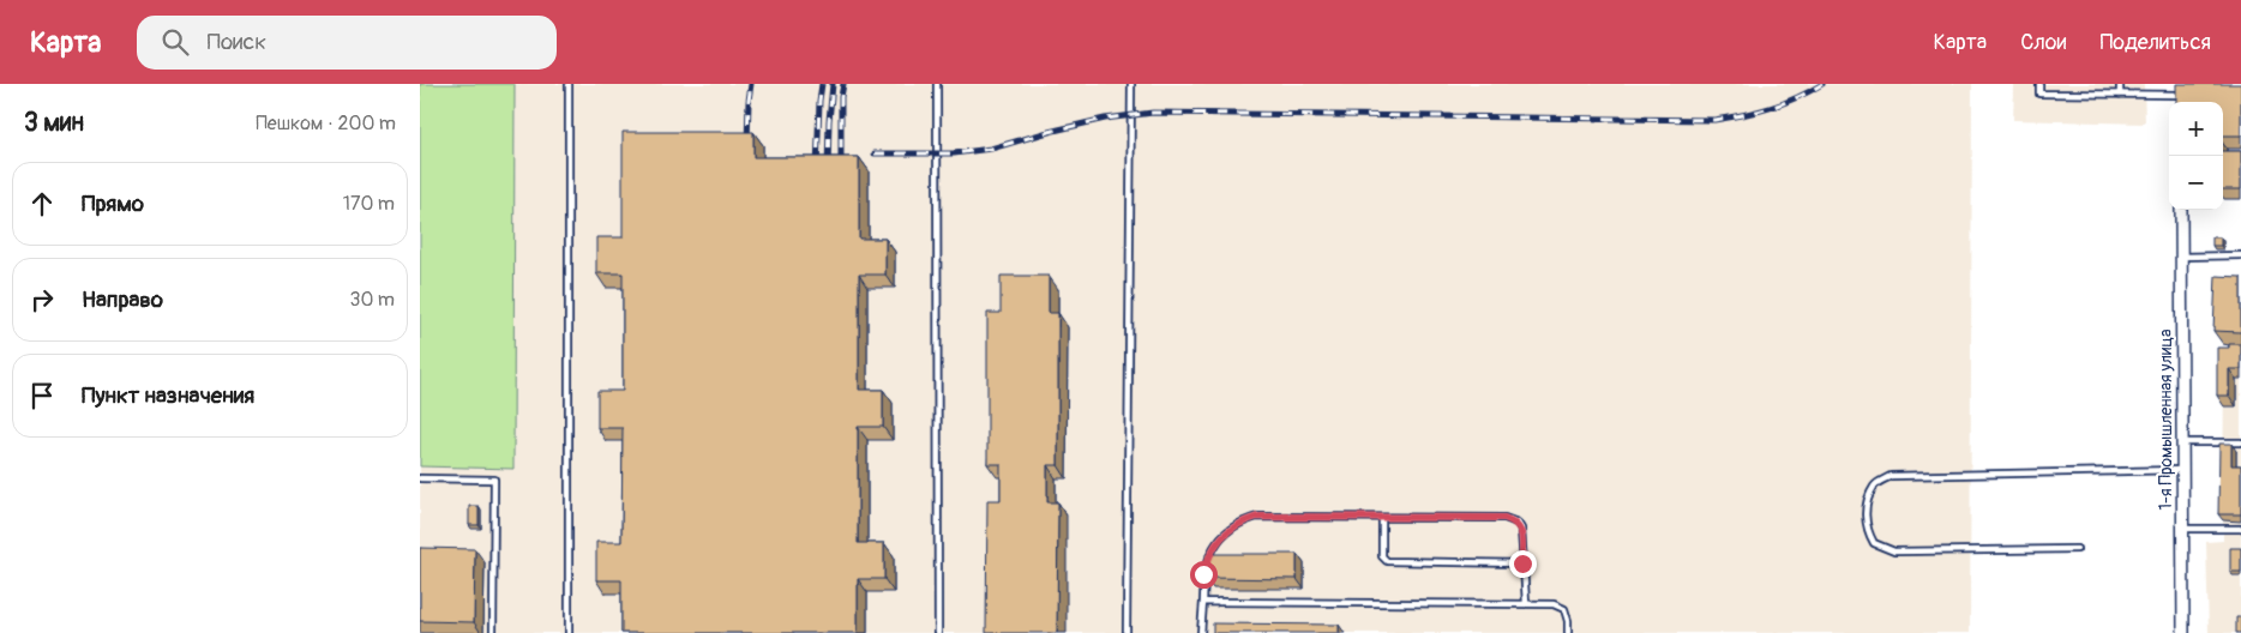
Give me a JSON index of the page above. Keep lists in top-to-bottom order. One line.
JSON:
{"streets":{"street":["1-я Промышленная улица"]},"page":{"header":"Карта","search":"Поиск","nav":["Карта","Слои","Поделиться"],"heading":["3 мин","Пешком · 200 m"],"map_buttons":["+","−"],"list":[["Прямо","170 m"],["Направо","30 m"],"Пункт назначения"]}}
